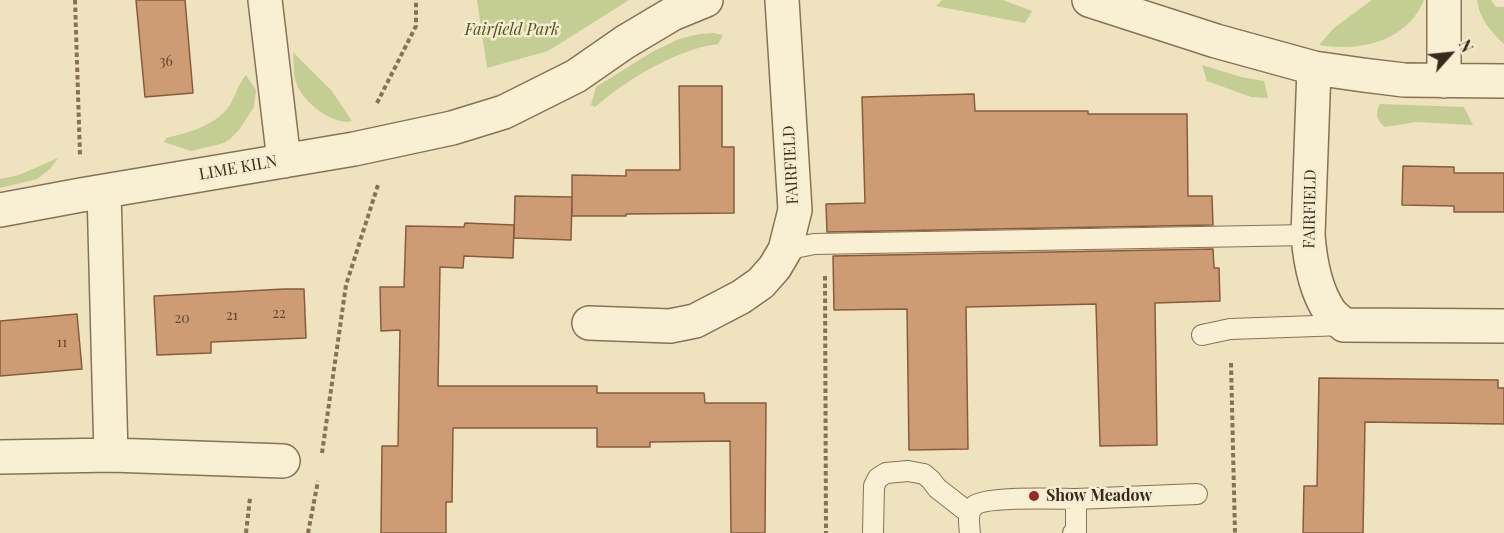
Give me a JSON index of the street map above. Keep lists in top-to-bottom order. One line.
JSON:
{"streets":{"street":["FAIRFIELD","LIME KILN"]},"parks":["Fairfield Park"],"places":["Show Meadow"],"house_numbers":["36","22","21","20","11"],"north":"top right"}
